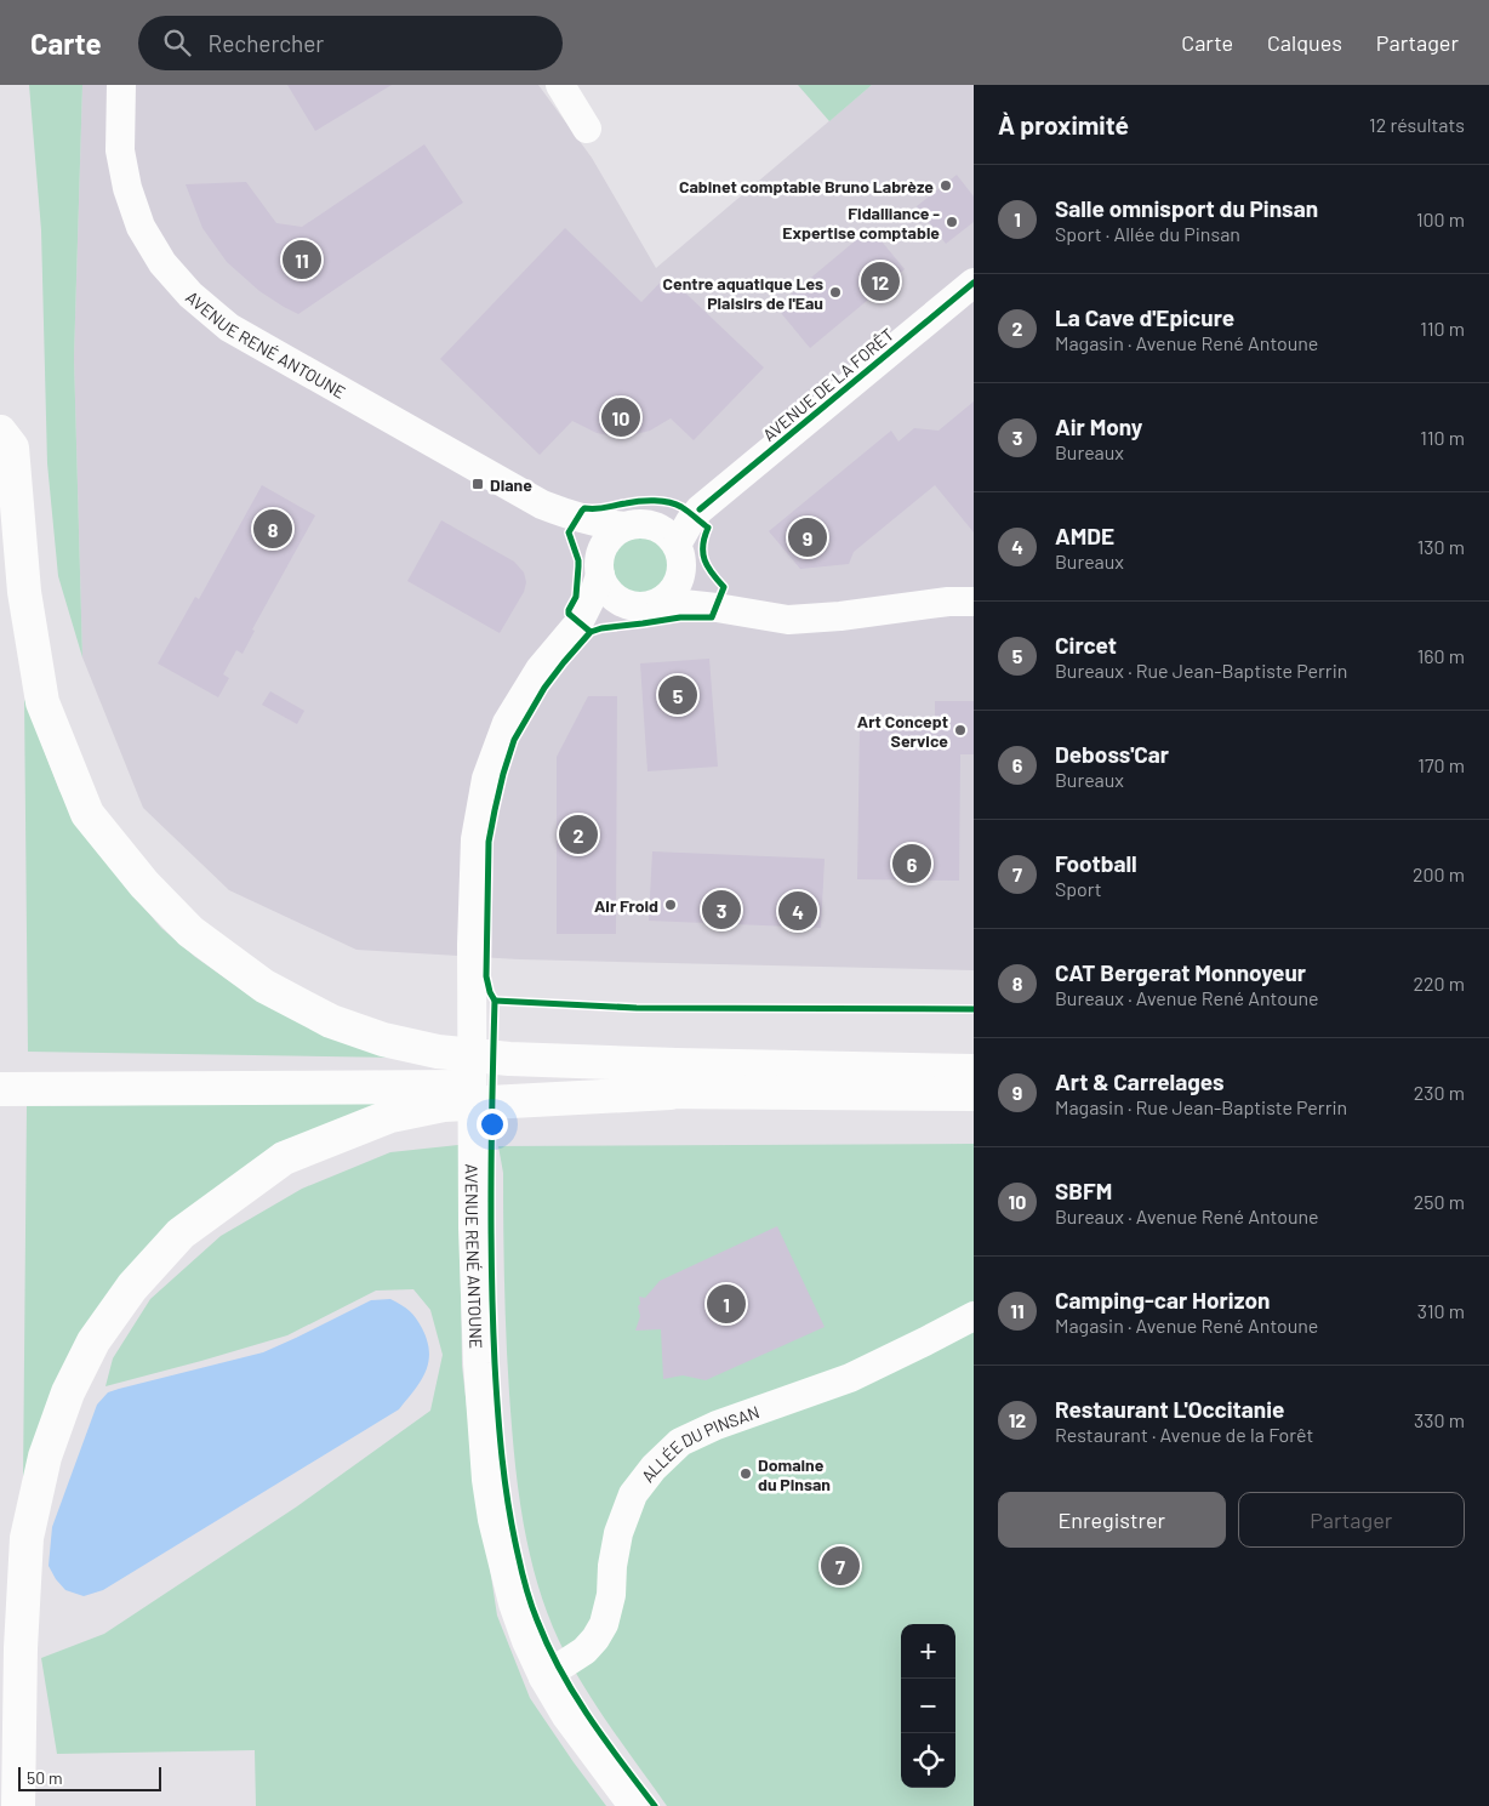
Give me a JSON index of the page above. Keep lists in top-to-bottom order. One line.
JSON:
{"streets":{"street":["AVENUE RENÉ ANTOUNE","AVENUE DE LA FORÊT","ALLÉE DU PINSAN"]},"crossings":[["AVENUE RENÉ ANTOUNE","AVENUE DE LA FORÊT"],["AVENUE RENÉ ANTOUNE","ALLÉE DU PINSAN"]],"places":{"other":["Cabinet comptable Bruno Labrèze","Fidalliance - Expertise comptable","Centre aquatique Les Plaisirs de l'Eau","Art Concept Service","Air Froid","Domaine du Pinsan"],"transit":["Diane"]},"scale_bar":"50 m","page":{"header":"Carte","search":"Rechercher","nav":["Carte","Calques","Partager"],"heading":["À proximité","12 résultats"],"list":[{"mark":"1","name":"Salle omnisport du Pinsan","note":"Sport · Allée du Pinsan","value":"100 m"},{"mark":"2","name":"La Cave d'Epicure","note":"Magasin · Avenue René Antoune","value":"110 m"},{"mark":"3","name":"Air Mony","note":"Bureaux","value":"110 m"},{"mark":"4","name":"AMDE","note":"Bureaux","value":"130 m"},{"mark":"5","name":"Circet","note":"Bureaux · Rue Jean-Baptiste Perrin","value":"160 m"},{"mark":"6","name":"Deboss'Car","note":"Bureaux","value":"170 m"},{"mark":"7","name":"Football","note":"Sport","value":"200 m"},{"mark":"8","name":"CAT Bergerat Monnoyeur","note":"Bureaux · Avenue René Antoune","value":"220 m"},{"mark":"9","name":"Art & Carrelages","note":"Magasin · Rue Jean-Baptiste Perrin","value":"230 m"},{"mark":"10","name":"SBFM","note":"Bureaux · Avenue René Antoune","value":"250 m"},{"mark":"11","name":"Camping-car Horizon","note":"Magasin · Avenue René Antoune","value":"310 m"},{"mark":"12","name":"Restaurant L'Occitanie","note":"Restaurant · Avenue de la Forêt","value":"330 m"}],"pins":["11","12","10","8","9","5","2","6","3","4","1","7"],"buttons":["Enregistrer","Partager"],"map_buttons":["+","−"],"scale":"50 m"}}
